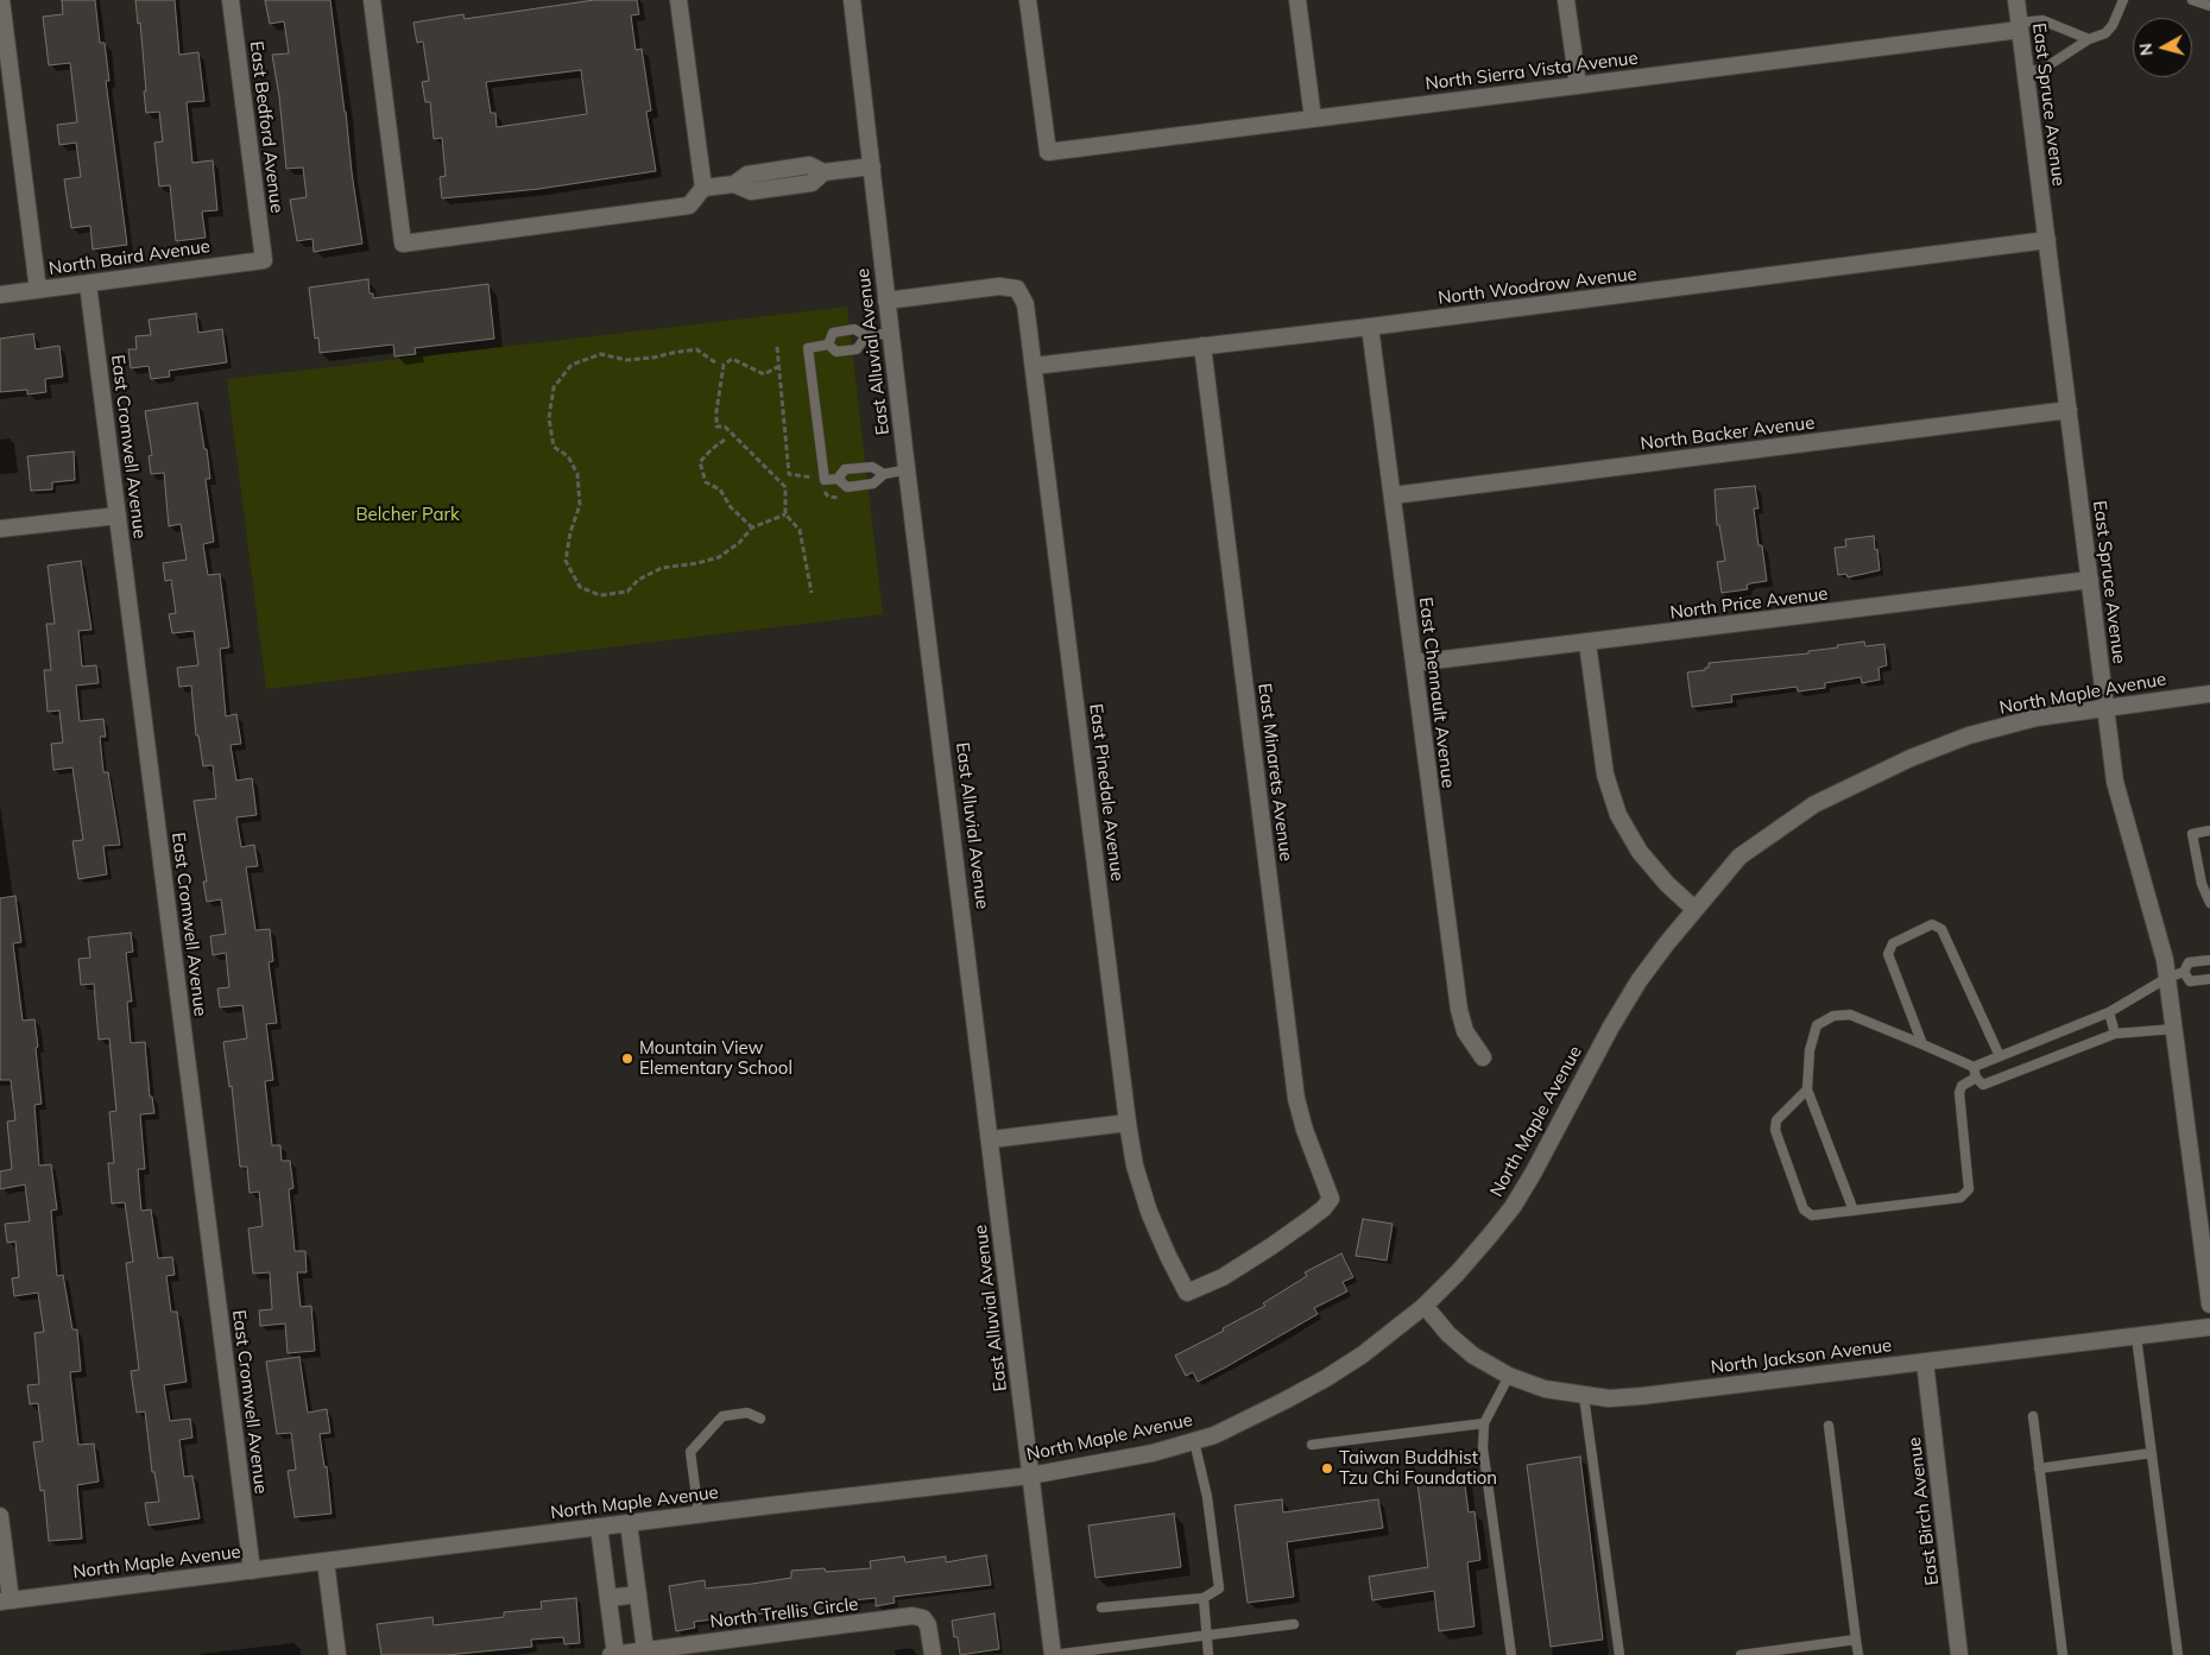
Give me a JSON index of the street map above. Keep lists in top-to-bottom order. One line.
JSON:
{"streets":{"street":["North Sierra Vista Avenue","East Spruce Avenue","East Bedford Avenue","North Baird Avenue","North Woodrow Avenue","East Alluvial Avenue","North Backer Avenue","East Cromwell Avenue","North Price Avenue","East Chennault Avenue","North Maple Avenue","East Minarets Avenue","East Pinedale Avenue","North Jackson Avenue","East Birch Avenue","North Trellis Circle"]},"crossings":[["North Sierra Vista Avenue","East Spruce Avenue"],["East Spruce Avenue","North Woodrow Avenue"],["East Spruce Avenue","North Backer Avenue"],["East Spruce Avenue","North Price Avenue"],["East Spruce Avenue","North Maple Avenue"],["East Bedford Avenue","North Baird Avenue"],["North Baird Avenue","East Cromwell Avenue"],["North Woodrow Avenue","East Chennault Avenue"],["North Woodrow Avenue","East Minarets Avenue"],["North Woodrow Avenue","East Pinedale Avenue"],["East Alluvial Avenue","North Maple Avenue"],["East Alluvial Avenue","East Pinedale Avenue"],["North Backer Avenue","East Chennault Avenue"],["East Cromwell Avenue","North Maple Avenue"],["North Price Avenue","East Chennault Avenue"],["North Maple Avenue","North Jackson Avenue"],["East Minarets Avenue","East Pinedale Avenue"],["North Jackson Avenue","East Birch Avenue"]],"parks":["Belcher Park"],"places":["Mountain View Elementary School","Taiwan Buddhist Tzu Chi Foundation"],"north":"left"}
